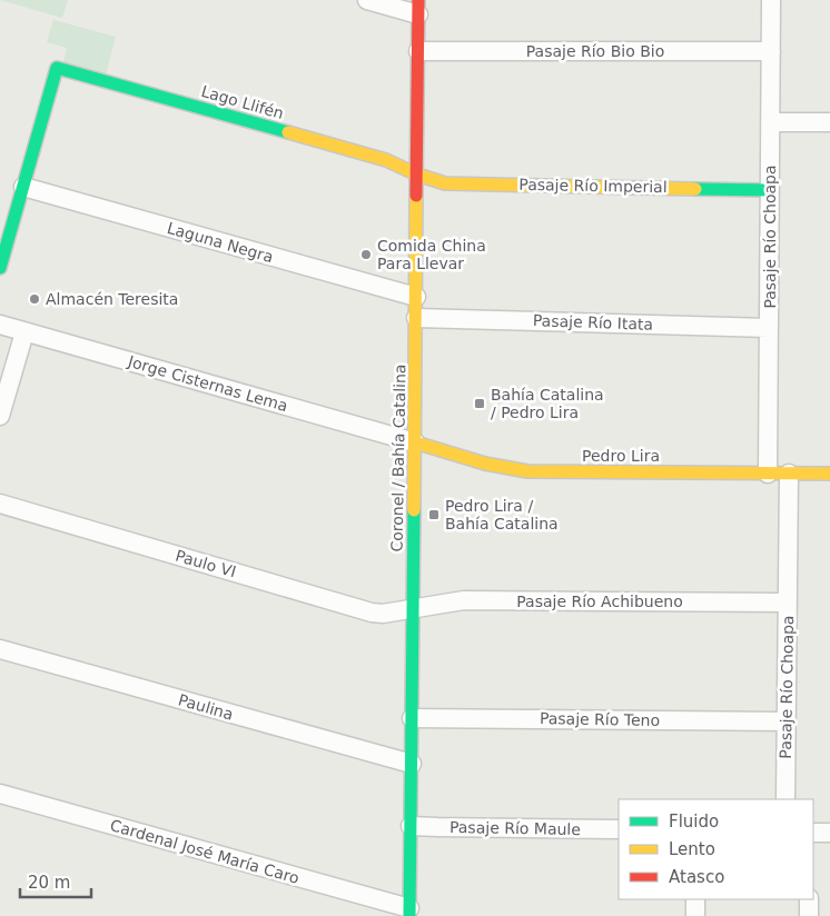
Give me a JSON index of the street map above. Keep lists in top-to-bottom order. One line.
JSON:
{"streets":{"street":["Pasaje Río Bio Bio","Lago Llifén","Pasaje Río Imperial","Pasaje Río Choapa","Laguna Negra","Pasaje Río Itata","Jorge Cisternas Lema","Pedro Lira","Coronel / Bahía Catalina","Paulo VI","Pasaje Río Achibueno","Paulina","Pasaje Río Teno","Pasaje Río Maule","Cardenal José María Caro"]},"crossings":[["Pasaje Río Bio Bio","Pasaje Río Choapa"],["Pasaje Río Bio Bio","Coronel / Bahía Catalina"],["Lago Llifén","Pasaje Río Imperial"],["Lago Llifén","Laguna Negra"],["Lago Llifén","Coronel / Bahía Catalina"],["Pasaje Río Imperial","Pasaje Río Choapa"],["Pasaje Río Imperial","Coronel / Bahía Catalina"],["Pasaje Río Choapa","Pasaje Río Itata"],["Pasaje Río Choapa","Pedro Lira"],["Pasaje Río Choapa","Pasaje Río Achibueno"],["Pasaje Río Choapa","Pasaje Río Teno"],["Laguna Negra","Coronel / Bahía Catalina"],["Pasaje Río Itata","Coronel / Bahía Catalina"],["Jorge Cisternas Lema","Pedro Lira"],["Jorge Cisternas Lema","Coronel / Bahía Catalina"],["Pedro Lira","Coronel / Bahía Catalina"],["Coronel / Bahía Catalina","Paulo VI"],["Coronel / Bahía Catalina","Pasaje Río Achibueno"],["Coronel / Bahía Catalina","Paulina"],["Coronel / Bahía Catalina","Pasaje Río Teno"],["Coronel / Bahía Catalina","Pasaje Río Maule"],["Coronel / Bahía Catalina","Cardenal José María Caro"],["Paulo VI","Pasaje Río Achibueno"]],"places":{"other":["Comida China Para Llevar","Almacén Teresita"],"transit":["Bahía Catalina / Pedro Lira","Pedro Lira / Bahía Catalina"]},"legend":["Fluido","Lento","Atasco"],"scale_bar":"20 m"}
